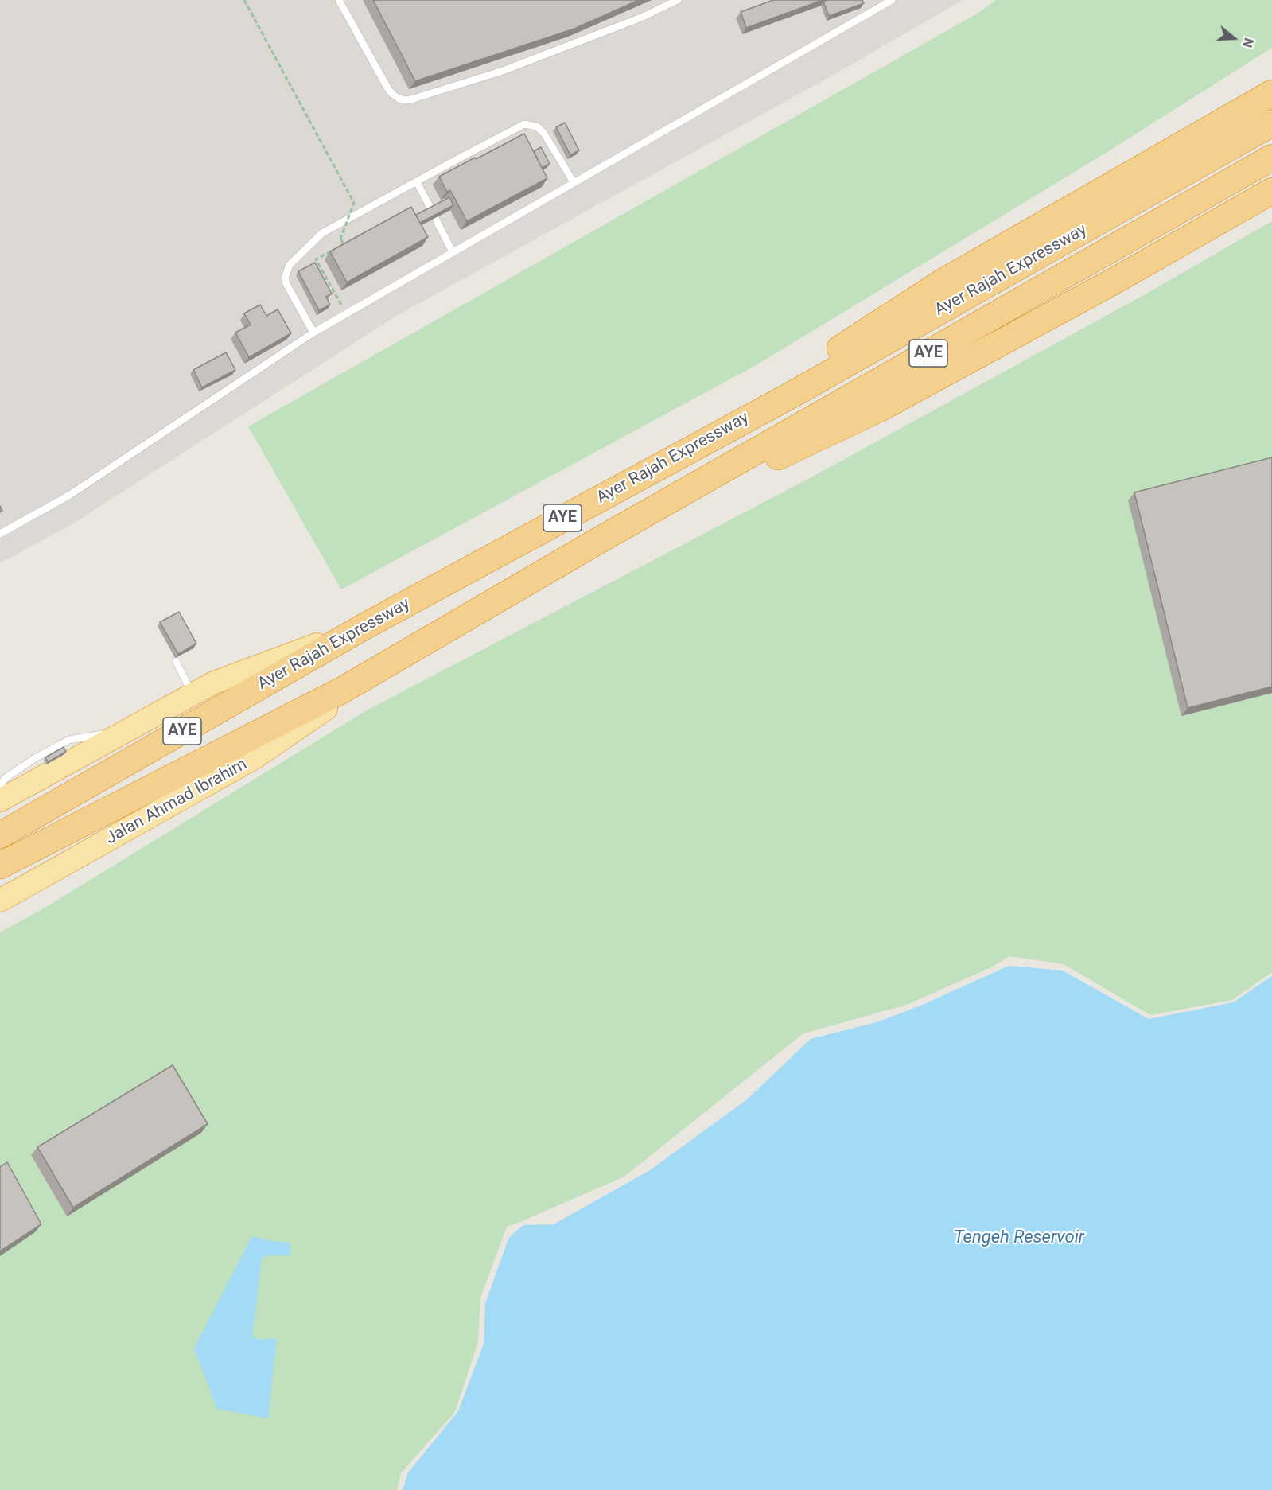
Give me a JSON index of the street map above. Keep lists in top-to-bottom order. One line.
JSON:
{"streets":{"highway":["Ayer Rajah Expressway","AYE"],"main road":["Jalan Ahmad Ibrahim"]},"crossings":[["Ayer Rajah Expressway","Jalan Ahmad Ibrahim"]],"water":["Tengeh Reservoir"],"north":"right"}
